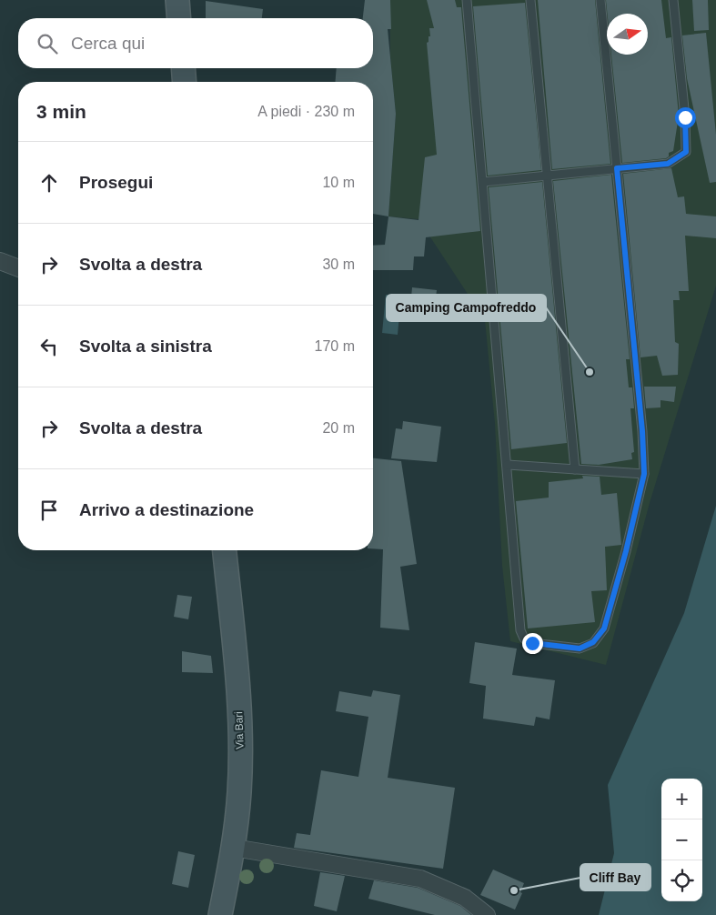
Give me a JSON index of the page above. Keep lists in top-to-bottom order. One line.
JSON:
{"streets":{"main road":["Via Bari"]},"places":["Camping Campofreddo","Cliff Bay"],"north":"right","page":{"search":"Cerca qui","heading":["3 min","A piedi · 230 m"],"list":[["Prosegui","10 m"],["Svolta a destra","30 m"],["Svolta a sinistra","170 m"],["Svolta a destra","20 m"],"Arrivo a destinazione"],"map_buttons":["+","−"]}}
